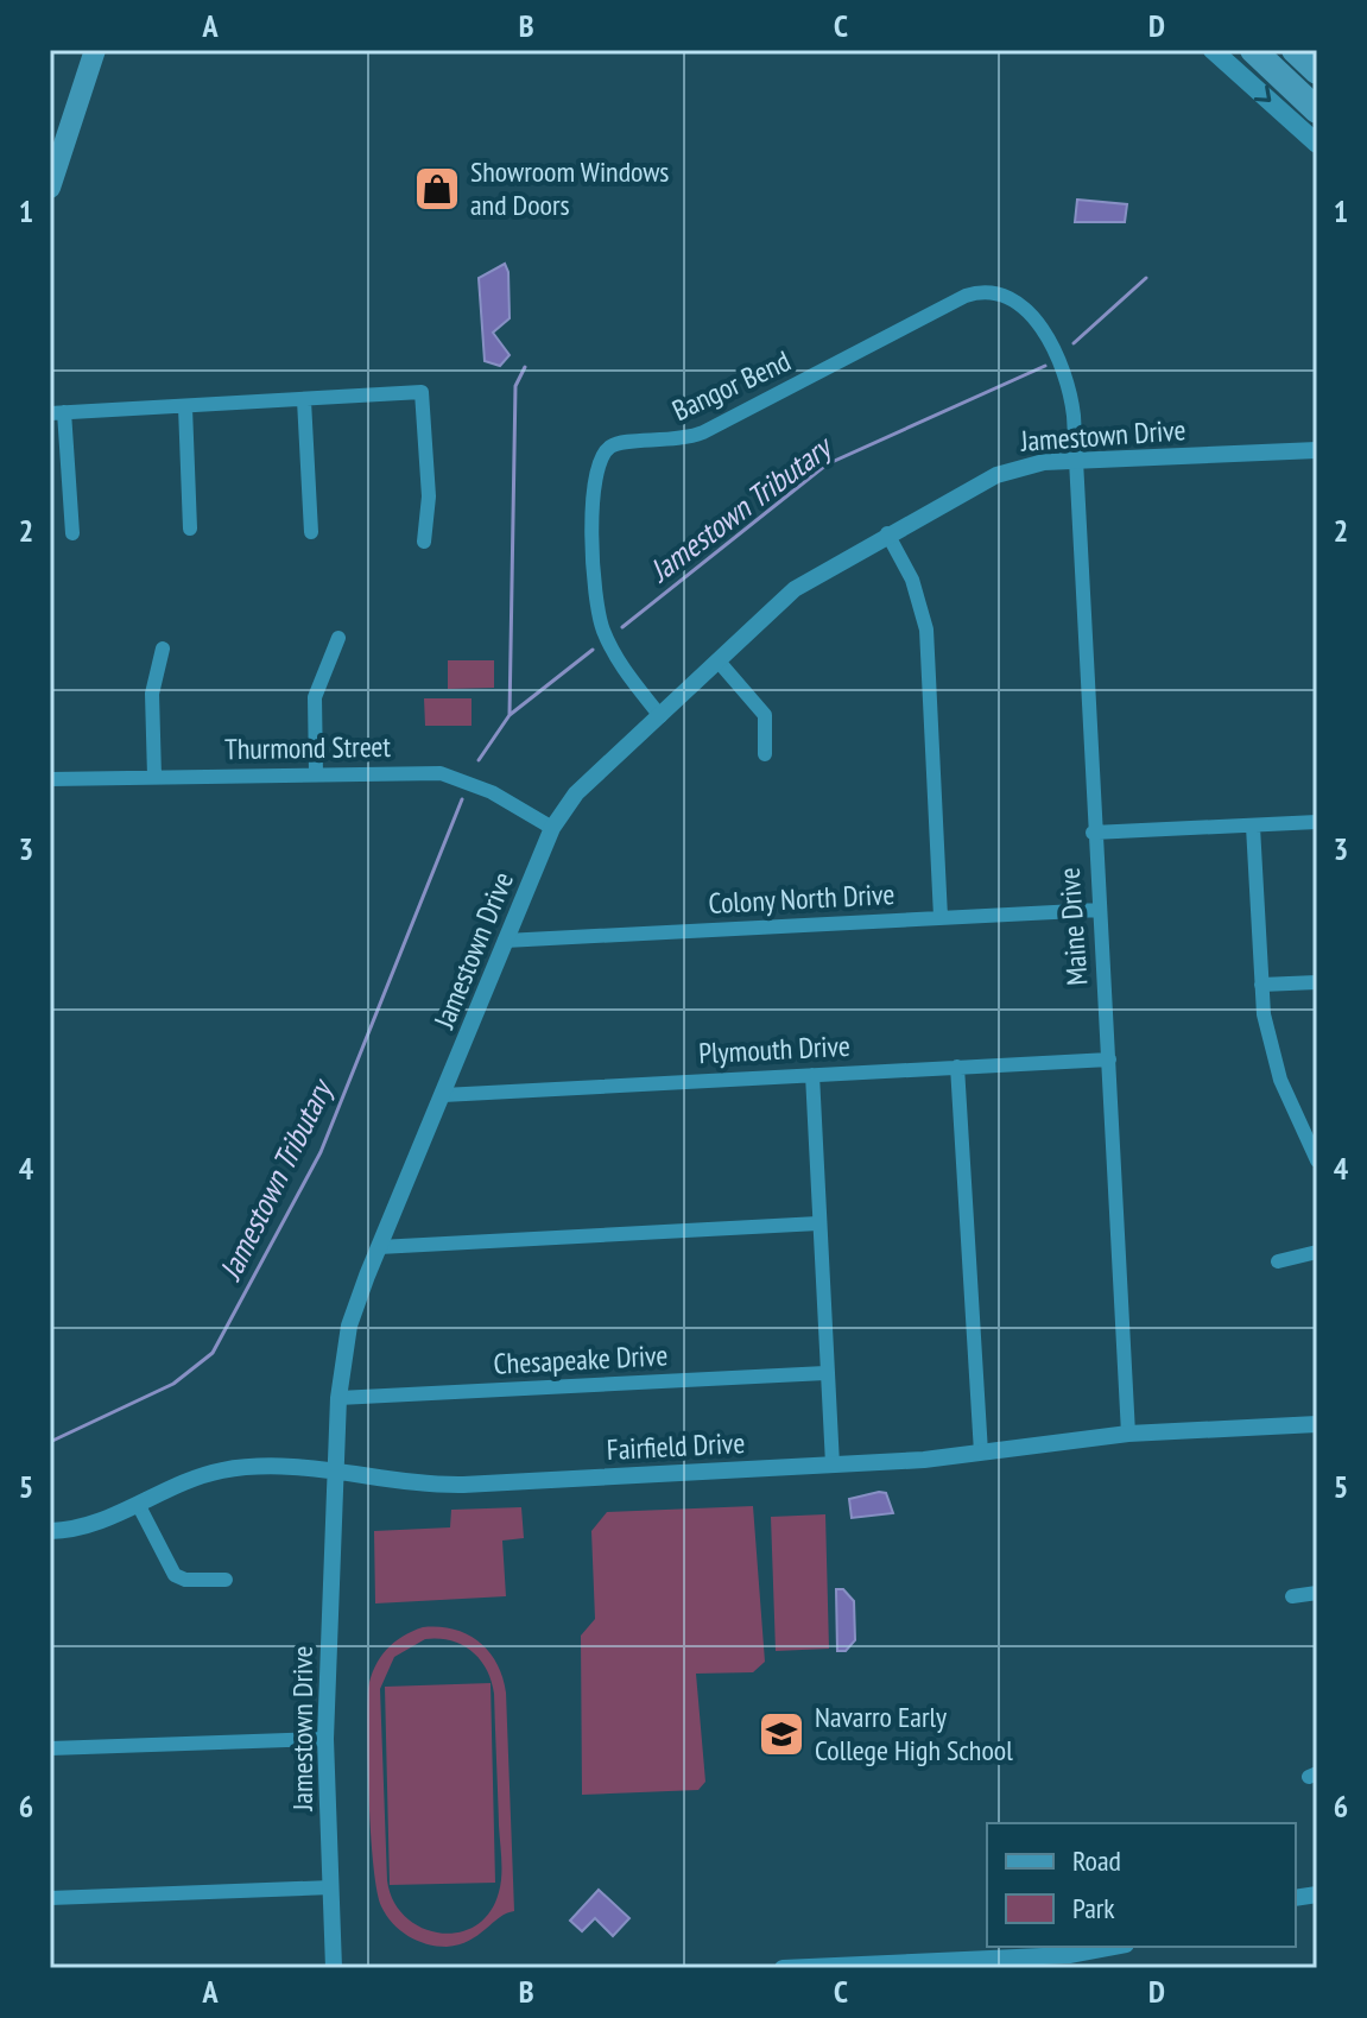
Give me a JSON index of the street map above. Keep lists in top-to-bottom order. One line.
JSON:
{"streets":{"street":["Bangor Bend","Jamestown Drive","Thurmond Street","Colony North Drive","Maine Drive","Plymouth Drive","Chesapeake Drive","Fairfield Drive"]},"crossings":[["Bangor Bend","Jamestown Drive"],["Bangor Bend","Maine Drive"],["Jamestown Drive","Thurmond Street"],["Jamestown Drive","Colony North Drive"],["Jamestown Drive","Maine Drive"],["Jamestown Drive","Plymouth Drive"],["Jamestown Drive","Chesapeake Drive"],["Jamestown Drive","Fairfield Drive"],["Colony North Drive","Maine Drive"],["Maine Drive","Plymouth Drive"],["Maine Drive","Fairfield Drive"]],"water":["Jamestown Tributary"],"places":{"shop":["Showroom Windows and Doors"],"school or university":["Navarro Early College High School"]},"legend":["Road","Park"],"grid":{"columns":["A","B","C","D"],"rows":["1","2","3","4","5","6"]}}
